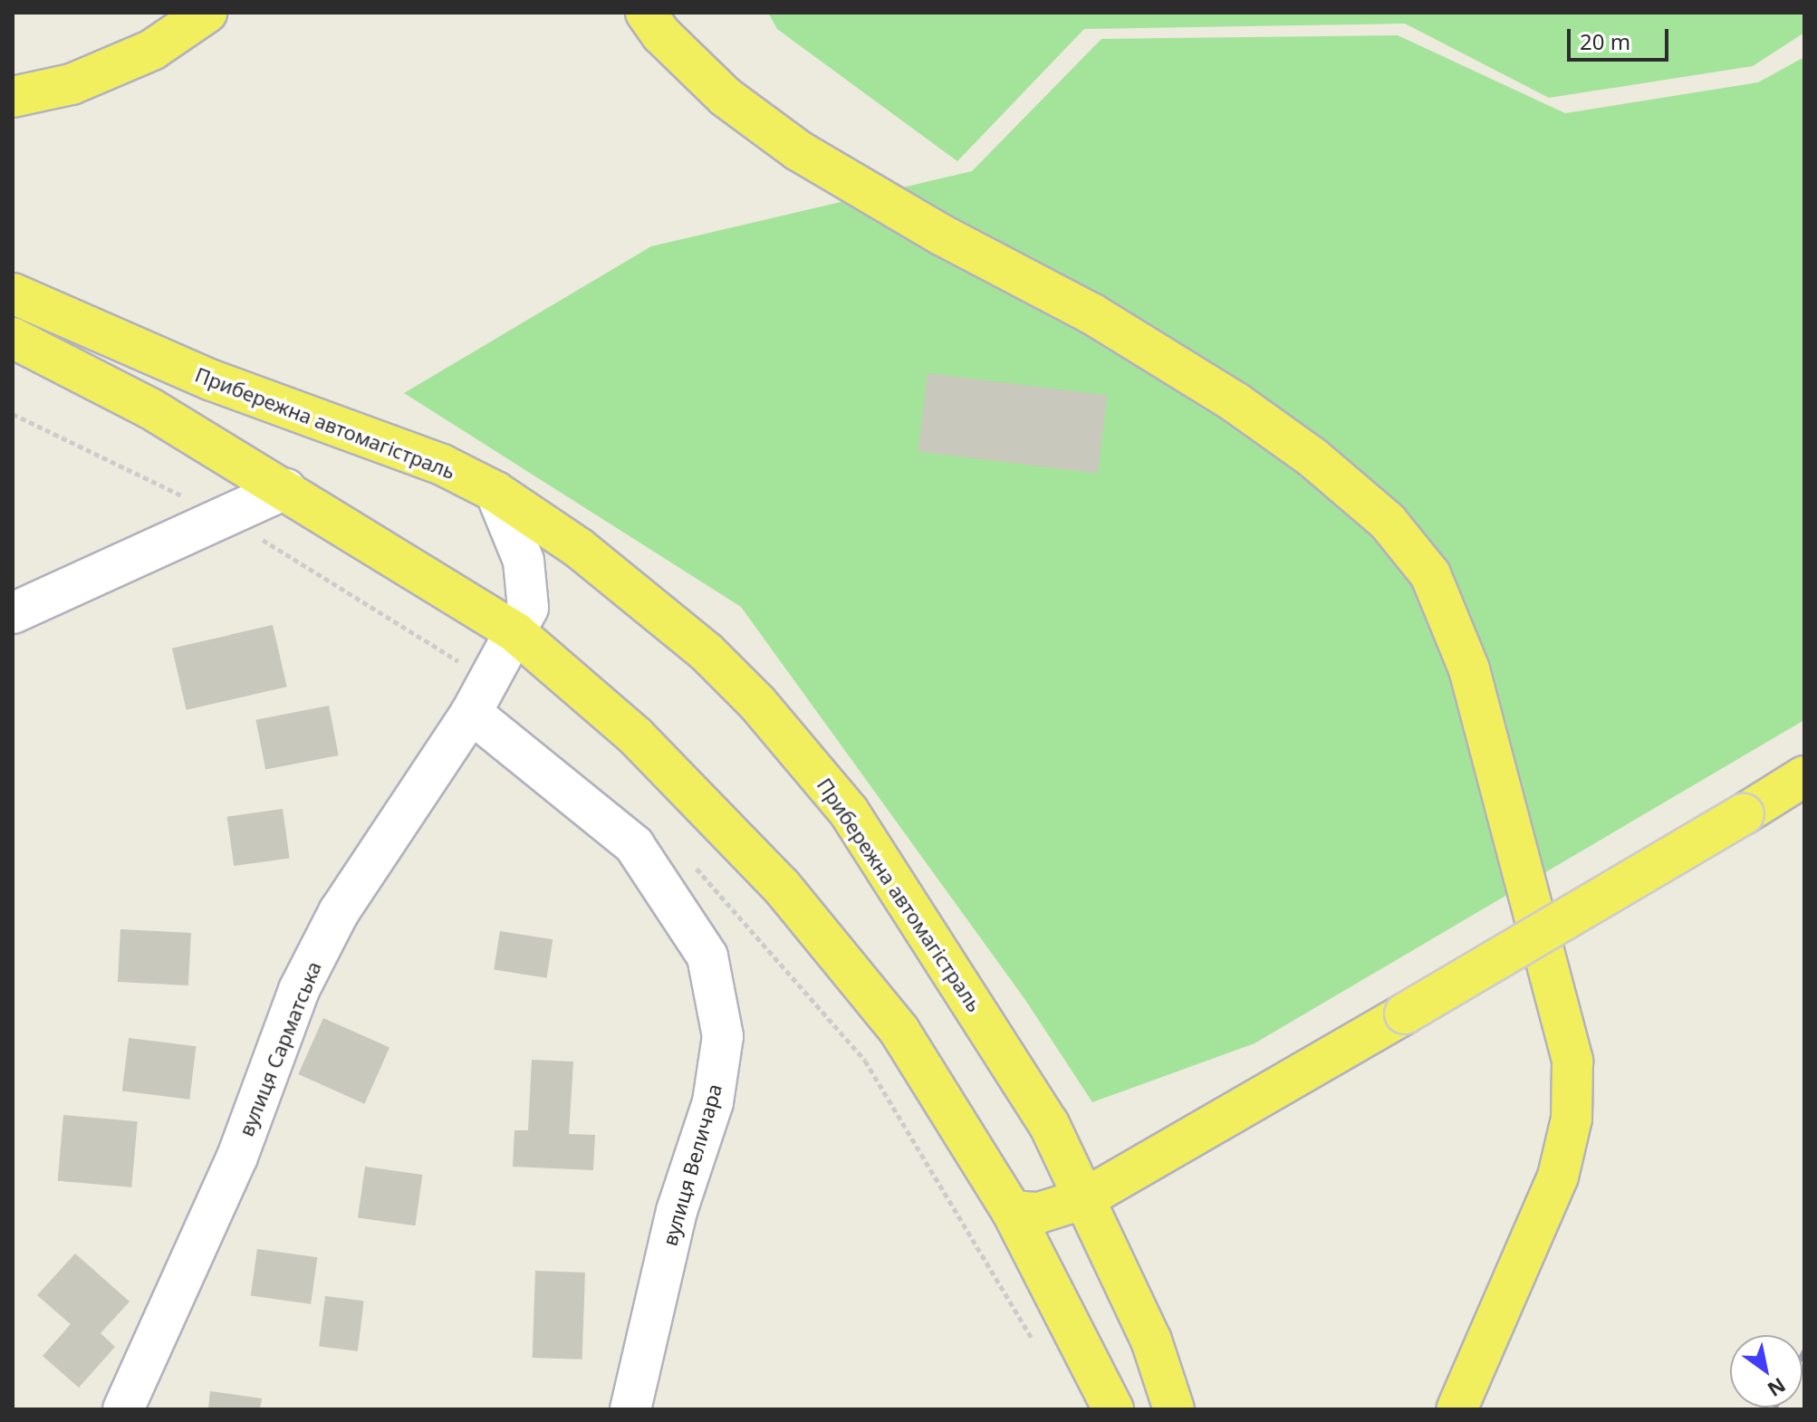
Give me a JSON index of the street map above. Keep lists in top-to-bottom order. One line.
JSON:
{"streets":{"main road":["Прибережна автомагістраль"],"street":["вулиця Сарматська","вулиця Величара"]},"crossings":[["Прибережна автомагістраль","вулиця Сарматська"],["вулиця Сарматська","вулиця Величара"]],"scale_bar":"20 m","north":"bottom right"}
